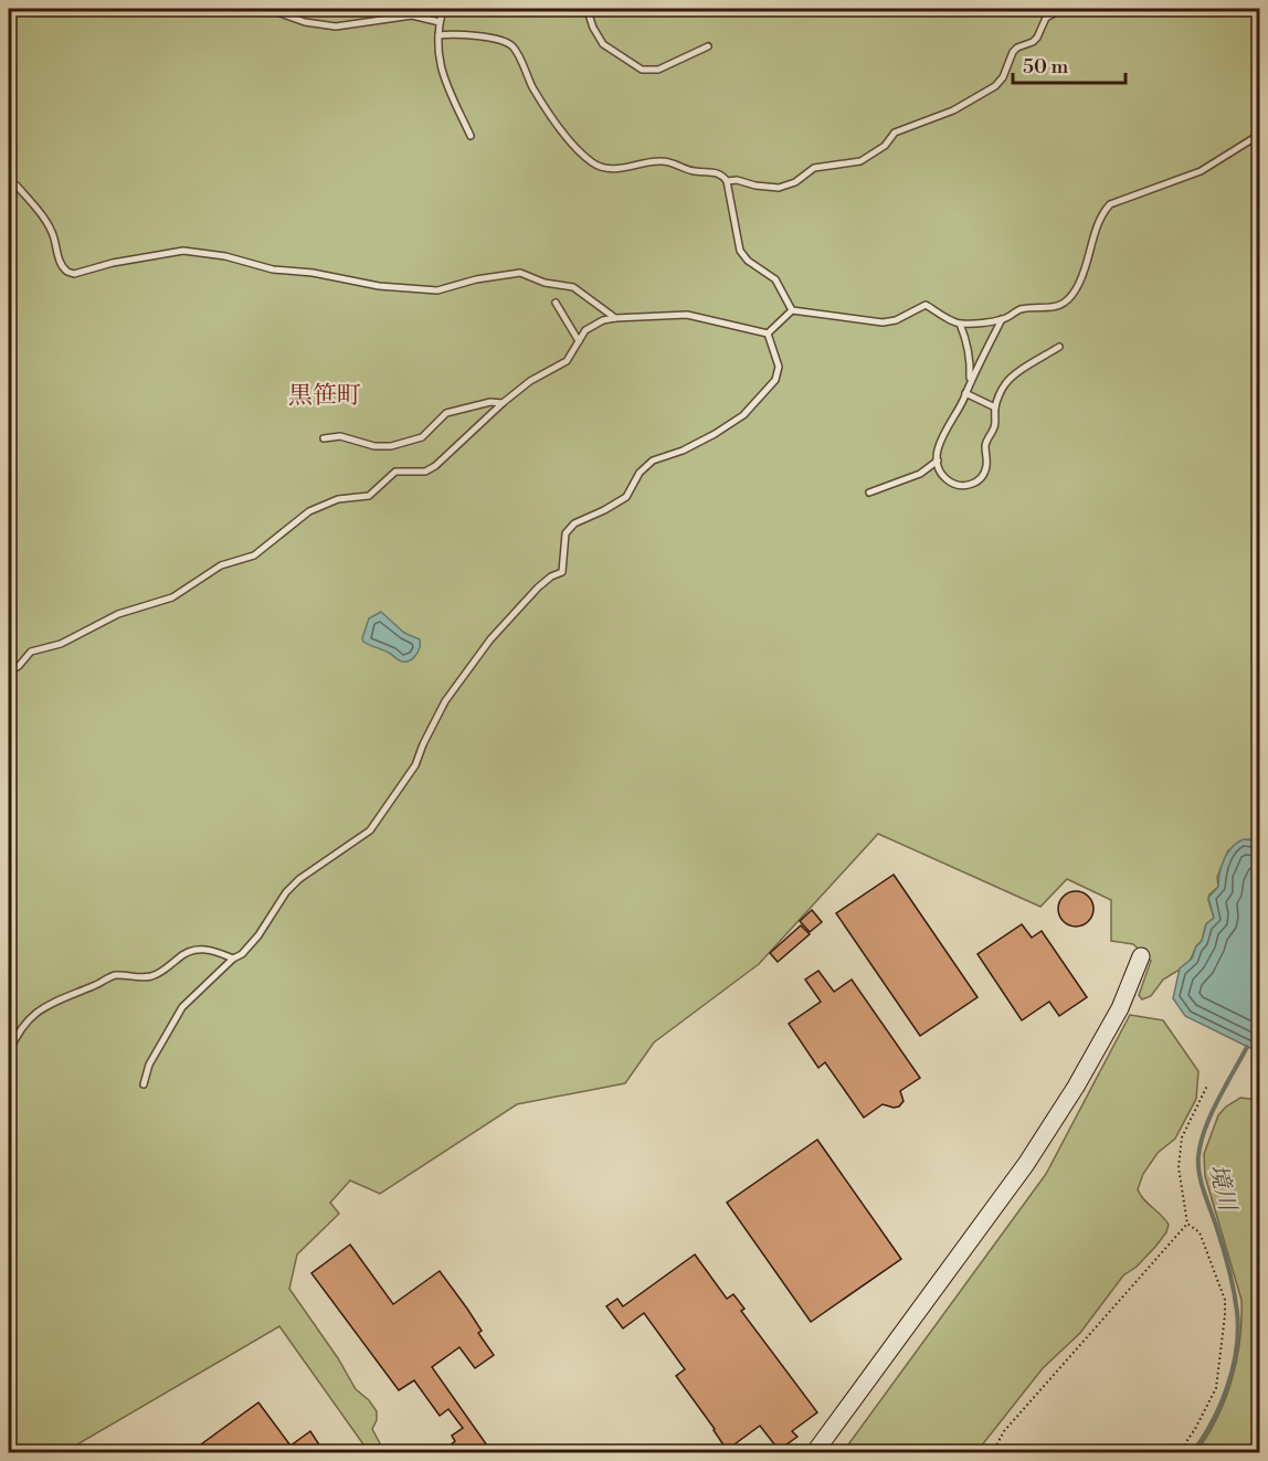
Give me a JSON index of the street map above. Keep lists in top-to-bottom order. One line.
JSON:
{"districts":["黒笹町"],"water":["境川"],"scale_bar":"50 m"}
